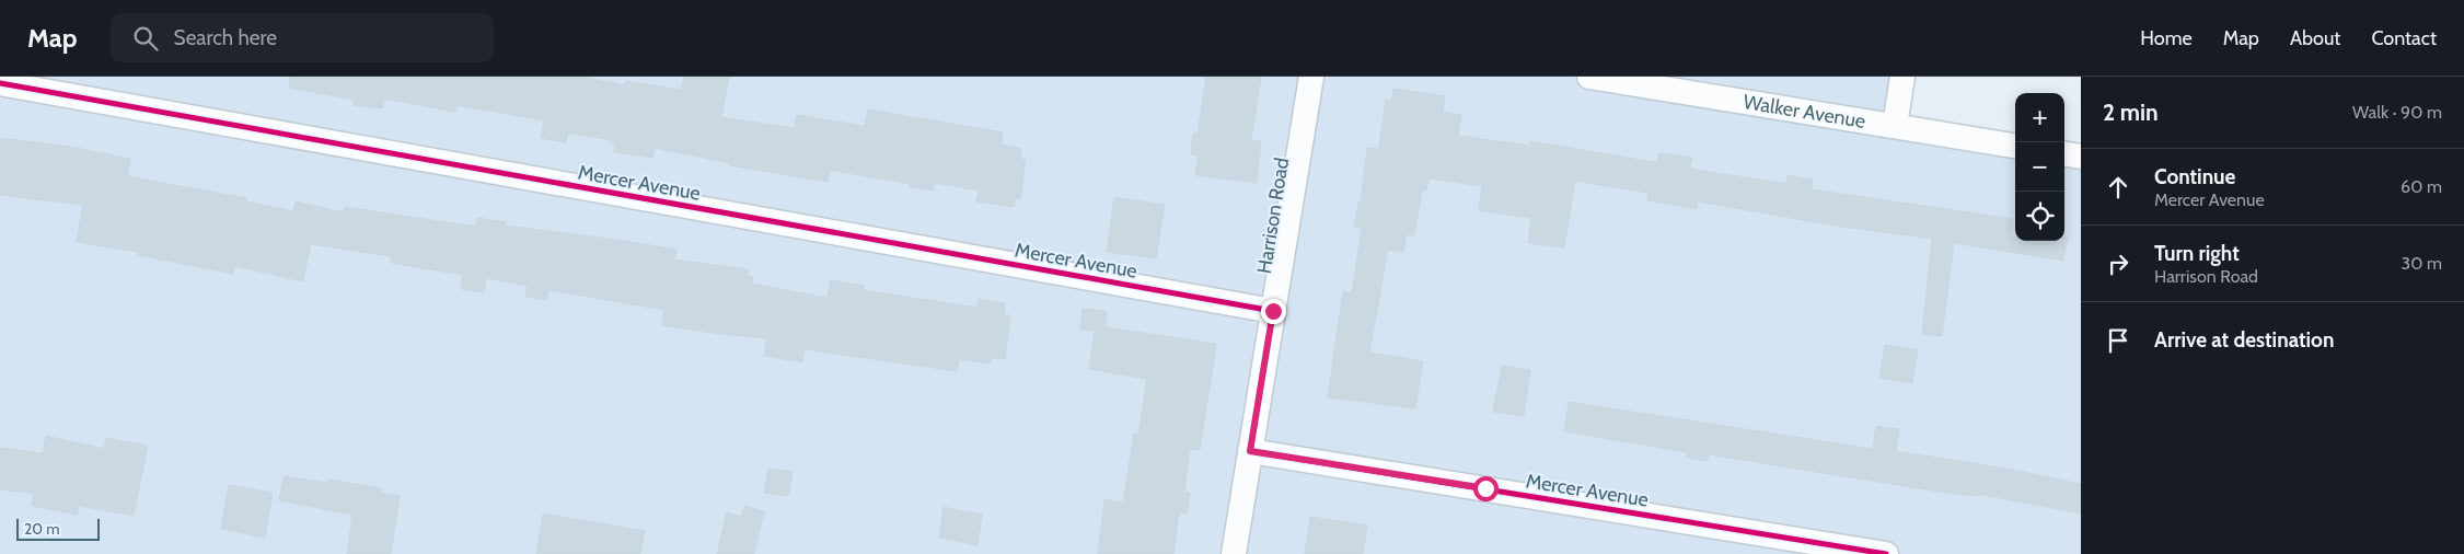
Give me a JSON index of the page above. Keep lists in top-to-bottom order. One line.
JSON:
{"streets":{"street":["Walker Avenue","Mercer Avenue","Harrison Road"]},"crossings":[["Mercer Avenue","Harrison Road"]],"scale_bar":"20 m","page":{"header":"Map","search":"Search here","nav":["Home","Map","About","Contact"],"heading":["2 min","Walk · 90 m"],"map_buttons":["+","−"],"list":[["Continue","Mercer Avenue","60 m"],["Turn right","Harrison Road","30 m"],"Arrive at destination"],"scale":"20 m"}}
